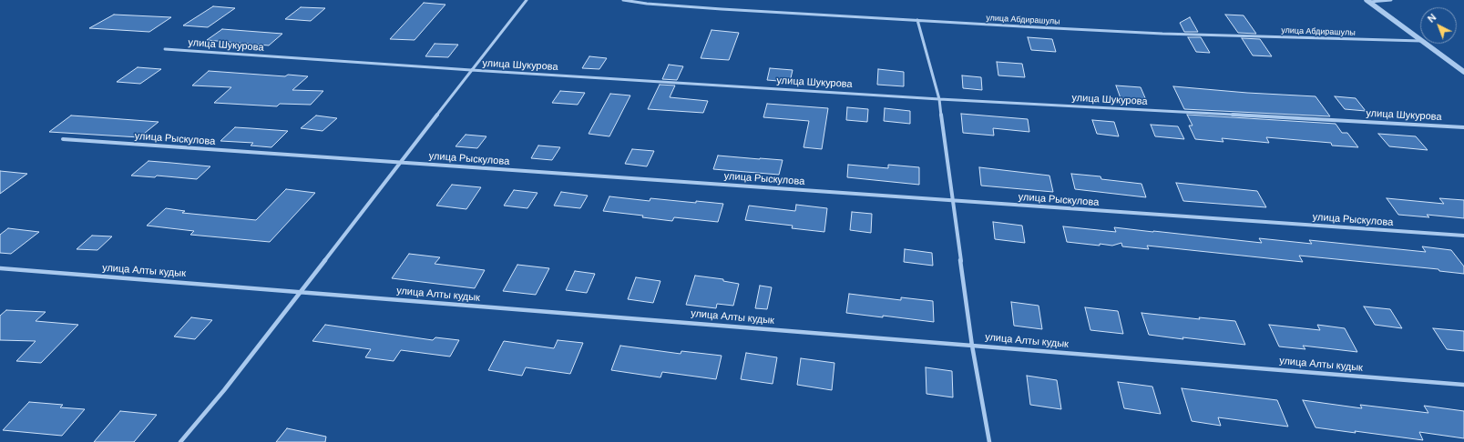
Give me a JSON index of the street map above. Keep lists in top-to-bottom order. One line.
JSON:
{"streets":{"street":["улица Абдирашулы","улица Шукурова","улица Рыскулова","улица Алты кудык"]},"north":"top left"}
